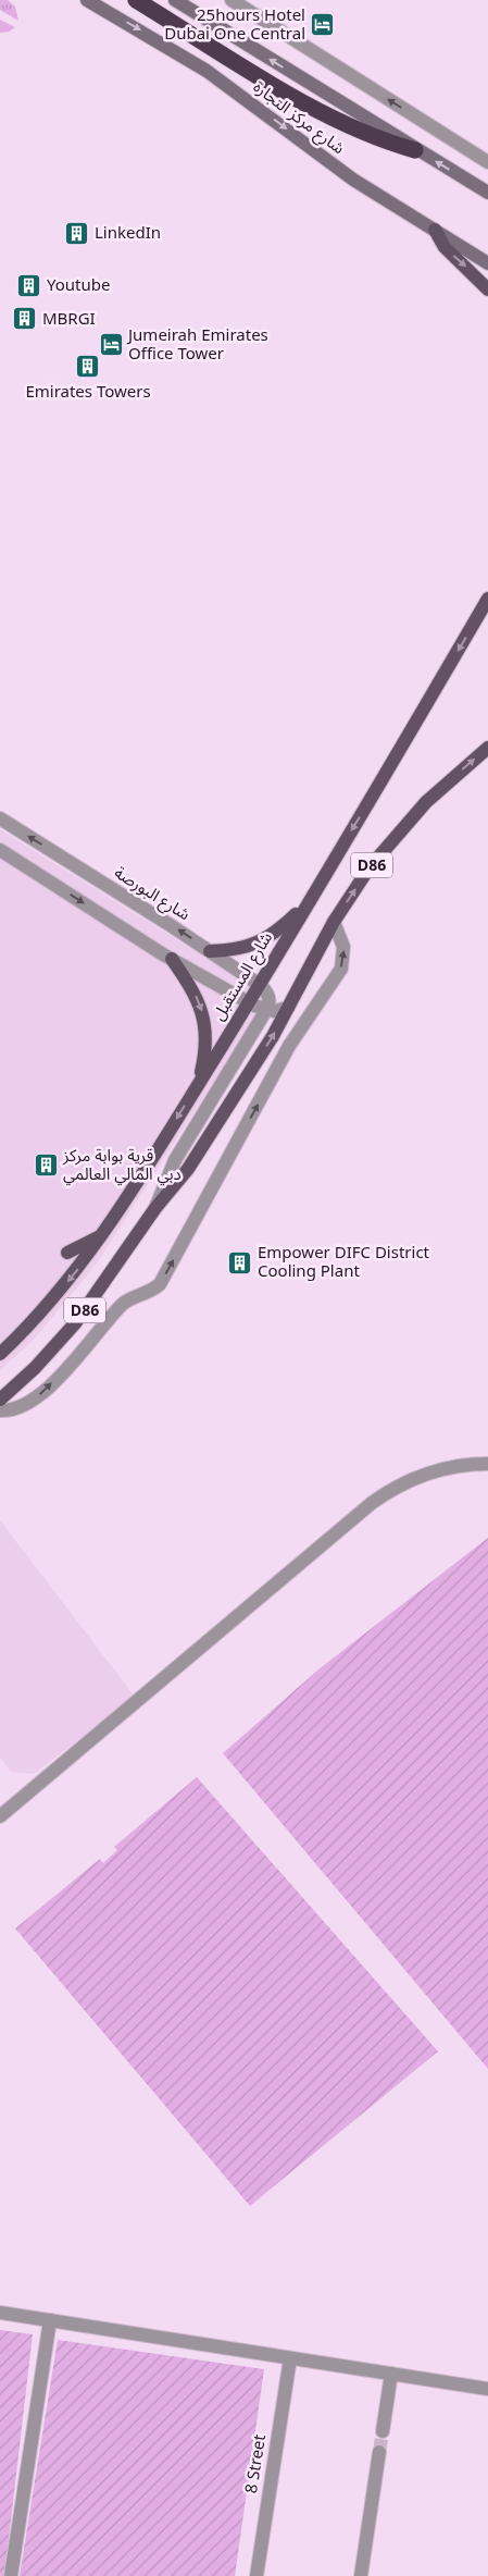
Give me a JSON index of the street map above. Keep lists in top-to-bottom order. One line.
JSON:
{"streets":{"main road":["شارع مركز التجارة","D86","شارع المستقبل"],"street":["شارع البورصة","8 Street"]},"crossings":[["شارع البورصة","شارع المستقبل"]],"places":{"hotel":["25hours Hotel Dubai One Central","Jumeirah Emirates Office Tower"],"building":["LinkedIn","Youtube","MBRGI","Emirates Towers","قرية بوابة مركز دبي المالي العالمي","Empower DIFC District Cooling Plant"]}}
